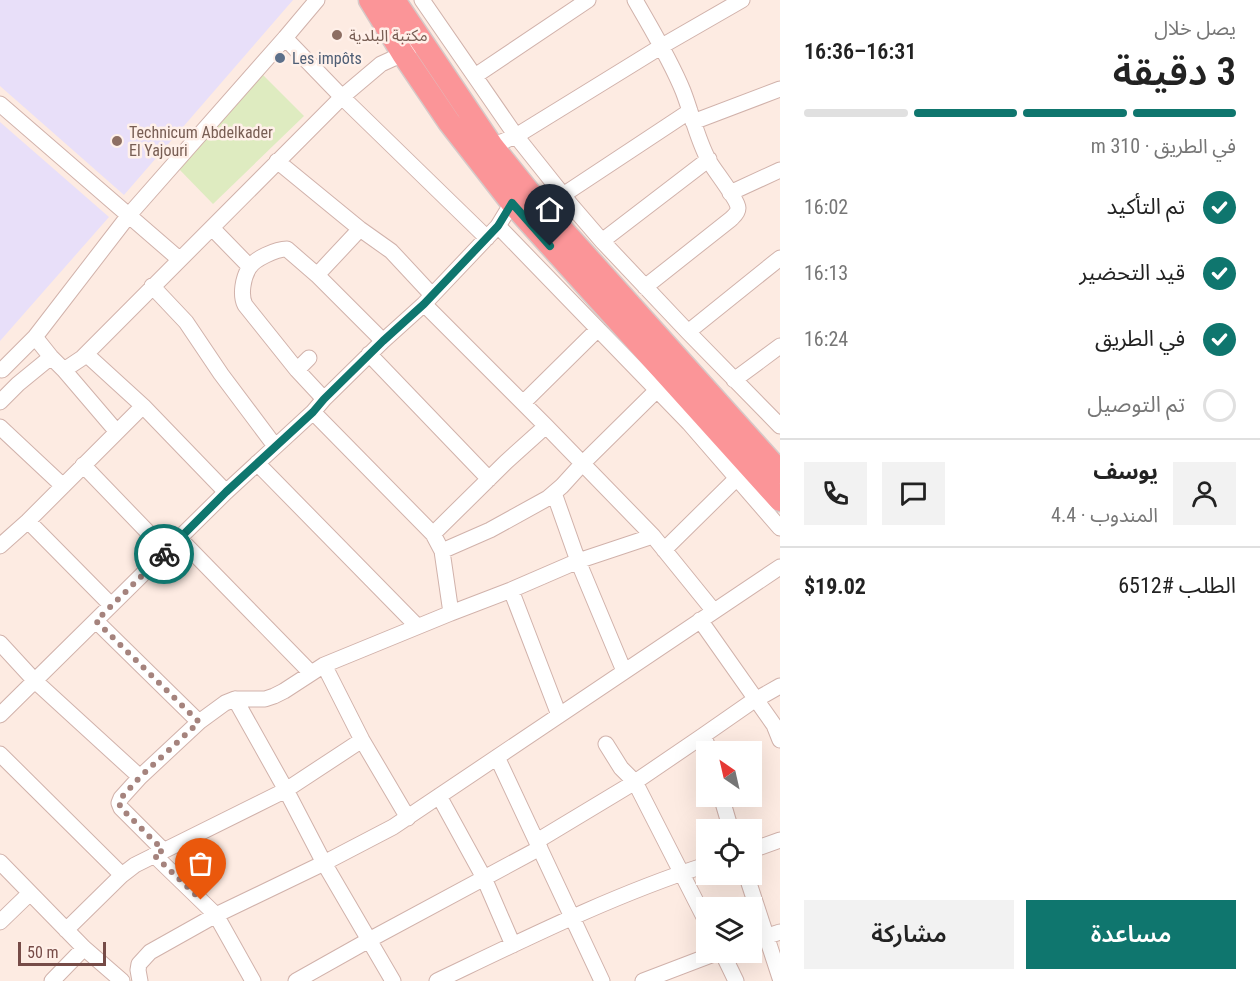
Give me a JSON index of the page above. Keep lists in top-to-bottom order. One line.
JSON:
{"places":["مكتبة البلدية","Les impôts","Technicum Abdelkader El Yajouri"],"scale_bar":"50 m","north":"top left","page":{"heading":["3 دقيقة","يصل خلال","16:31–16:36"],"panel":["يوسف","المندوب · 4.4","الطلب #6512","$19.02"],"bar":"في الطريق · 310 m","list":[["تم التأكيد","16:02"],["قيد التحضير","16:13"],["في الطريق","16:24"],"تم التوصيل"],"buttons":["مساعدة","مشاركة"],"scale":"50 m"}}
